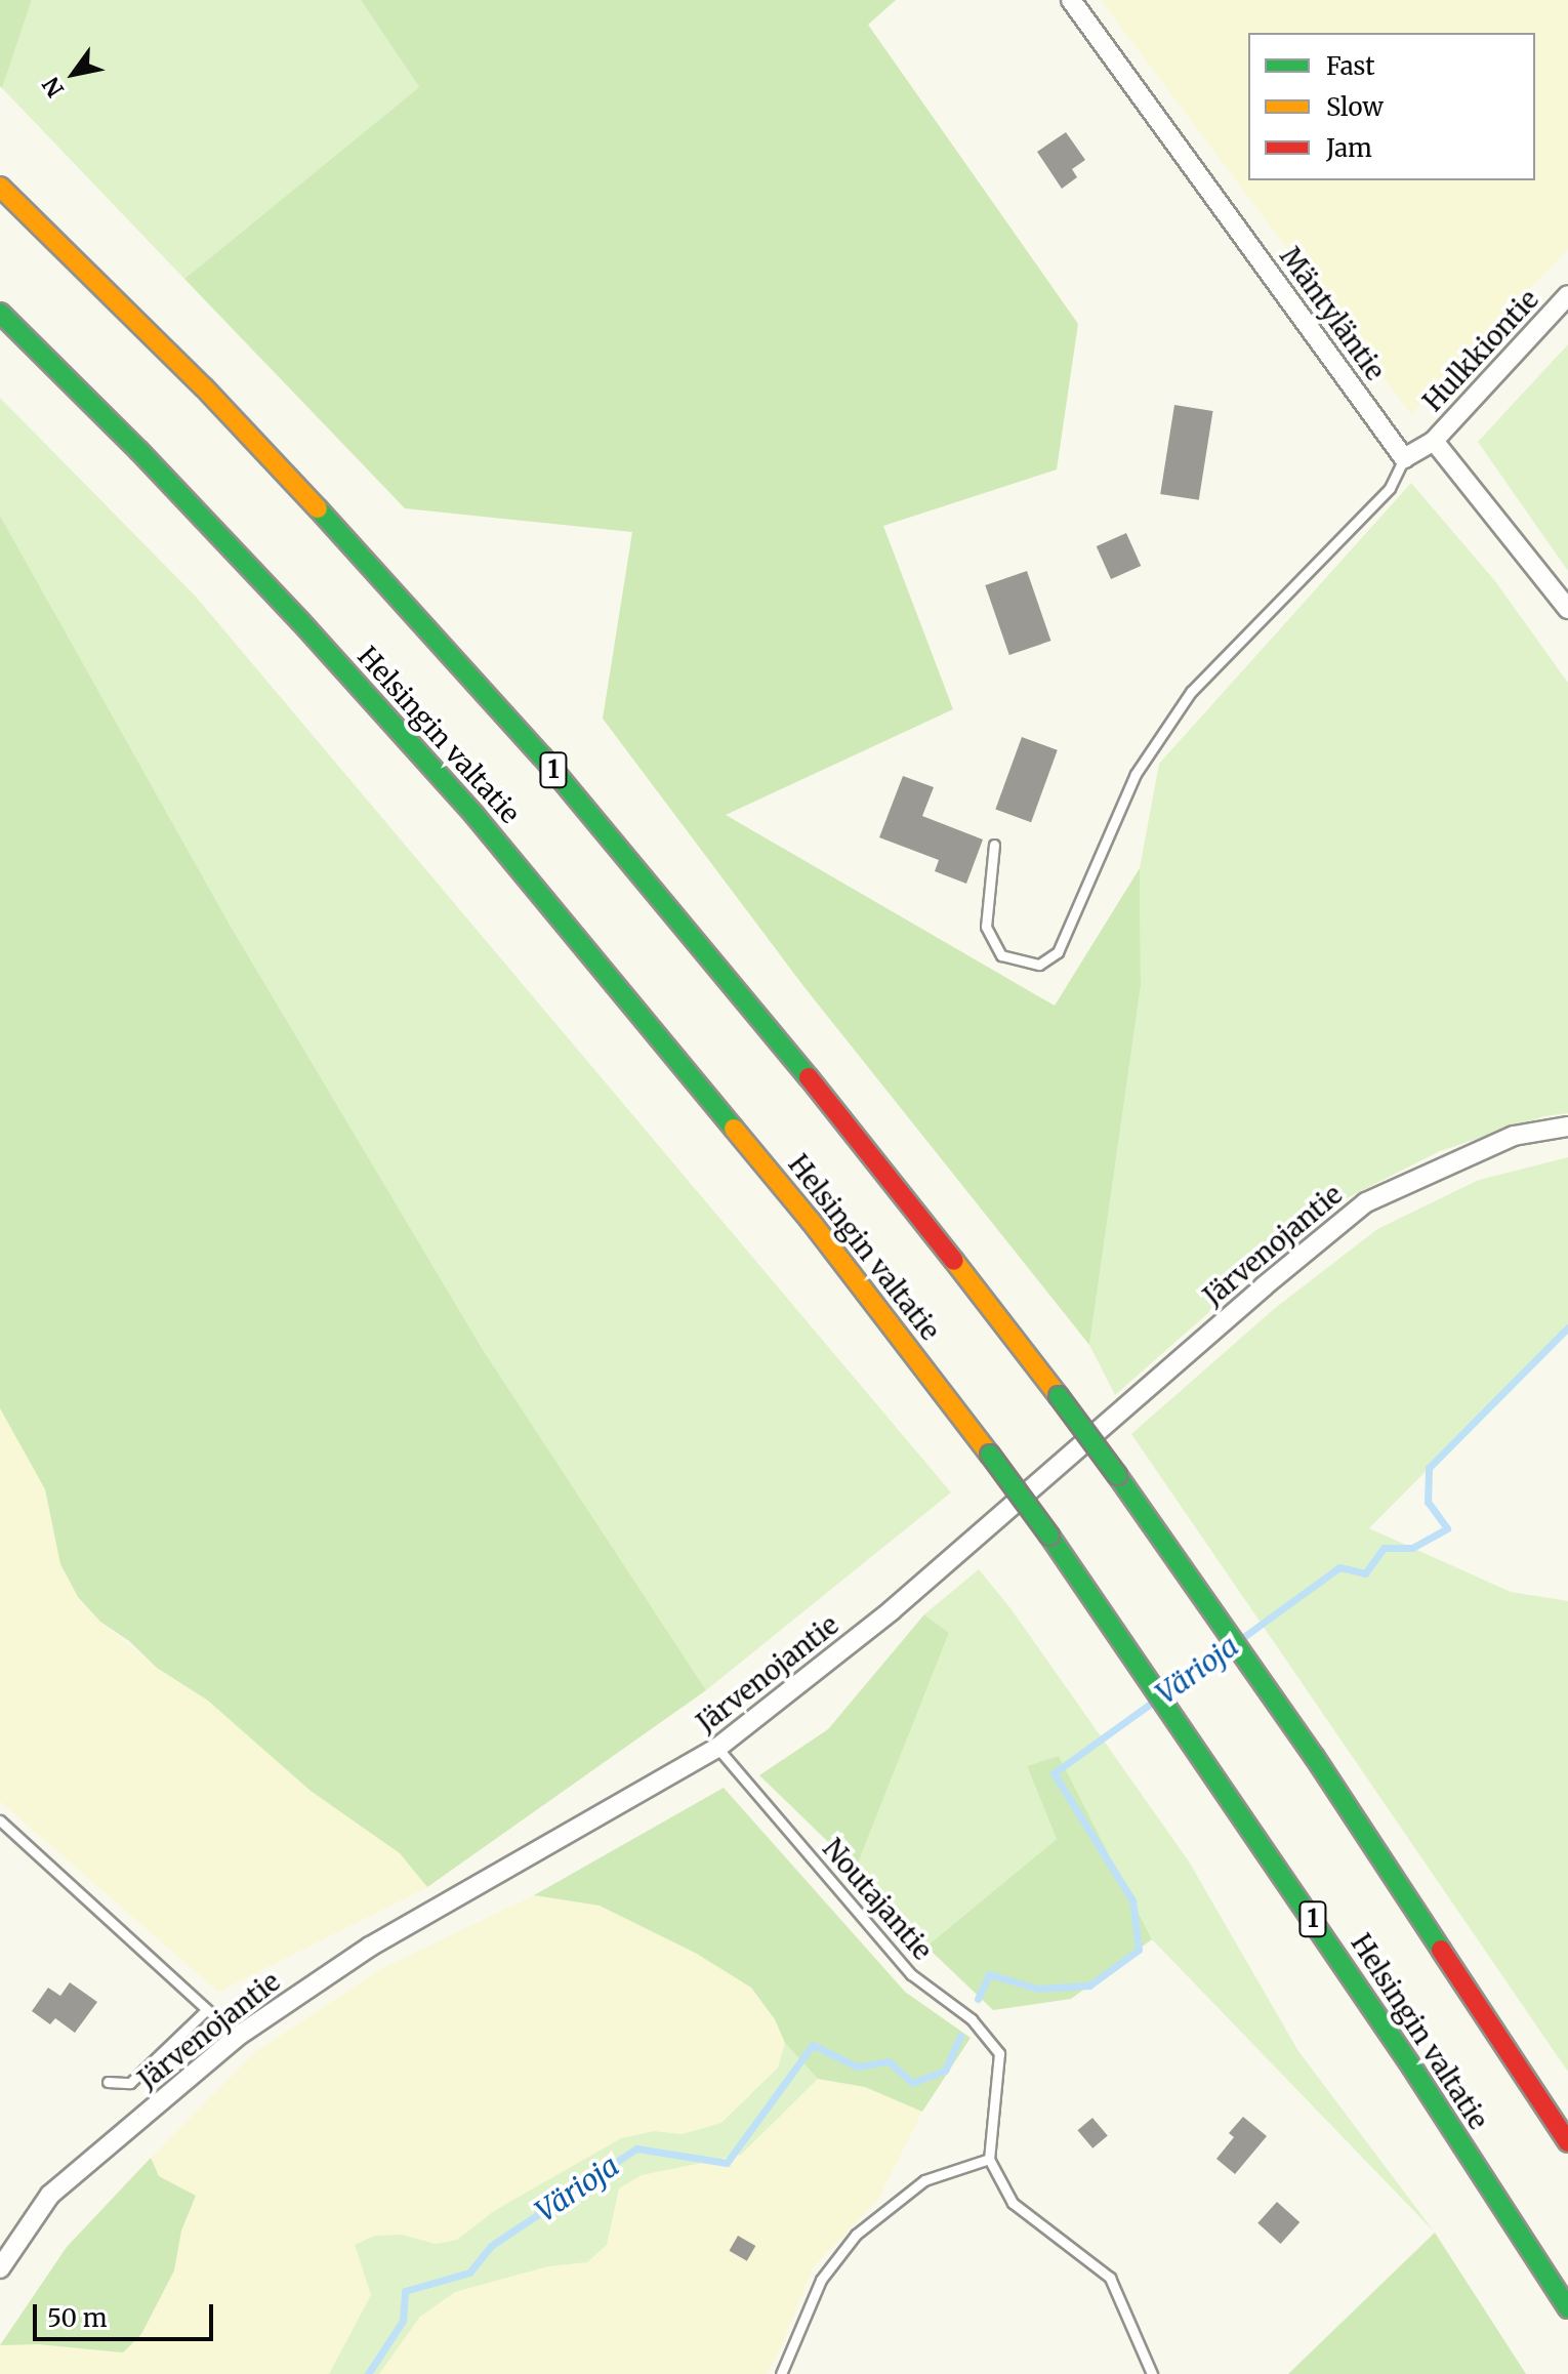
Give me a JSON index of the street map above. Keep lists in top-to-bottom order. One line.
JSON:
{"streets":{"highway":["Helsingin valtatie","1"],"street":["Mäntyläntie","Hulkkiontie","Järvenojantie"],"lane":["Noutajantie"]},"crossings":[["Järvenojantie","Noutajantie"]],"water":["Värioja"],"legend":["Fast","Slow","Jam"],"scale_bar":"50 m","north":"bottom left"}
